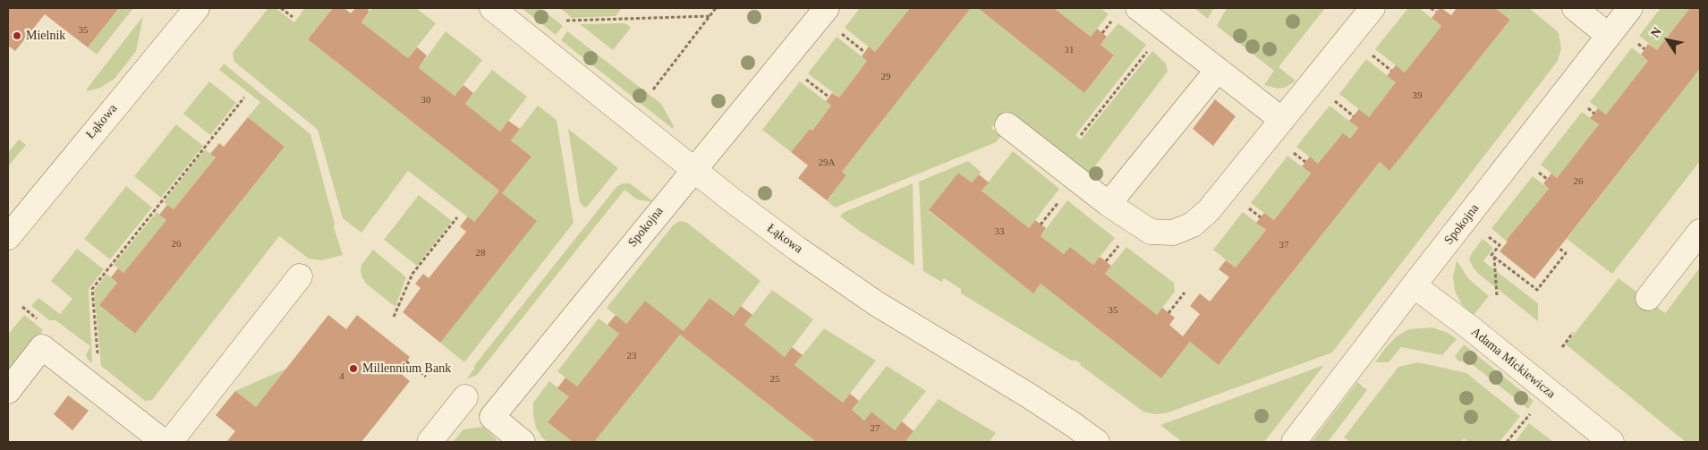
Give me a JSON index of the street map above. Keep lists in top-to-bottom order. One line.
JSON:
{"streets":{"street":["Łąkowa","Spokojna","Adama Mickiewicza"]},"crossings":[["Łąkowa","Spokojna"],["Spokojna","Adama Mickiewicza"]],"places":["Mielnik","Millennium Bank"],"house_numbers":["35","31","29","39","30","29A","26","33","26","37","28","35","23","4","25","27"],"north":"top left"}
